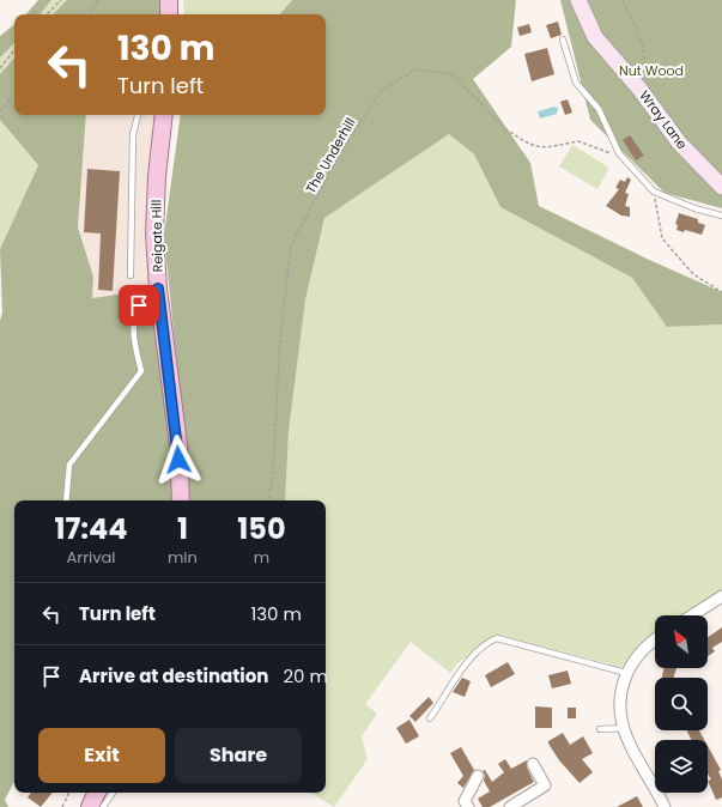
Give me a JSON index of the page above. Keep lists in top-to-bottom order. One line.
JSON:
{"streets":{"main road":["Reigate Hill"],"street":["Wray Lane"],"path":["The Underhill"]},"parks":["Nut Wood"],"north":"top left","page":{"turn":["130 m","Turn left"],"eta":["17:44","Arrival","1","min","150","m"],"list":[{"name":"Turn left","value":"130 m"},{"name":"Arrive at destination","value":"20 m"}],"buttons":["Exit","Share"]}}
